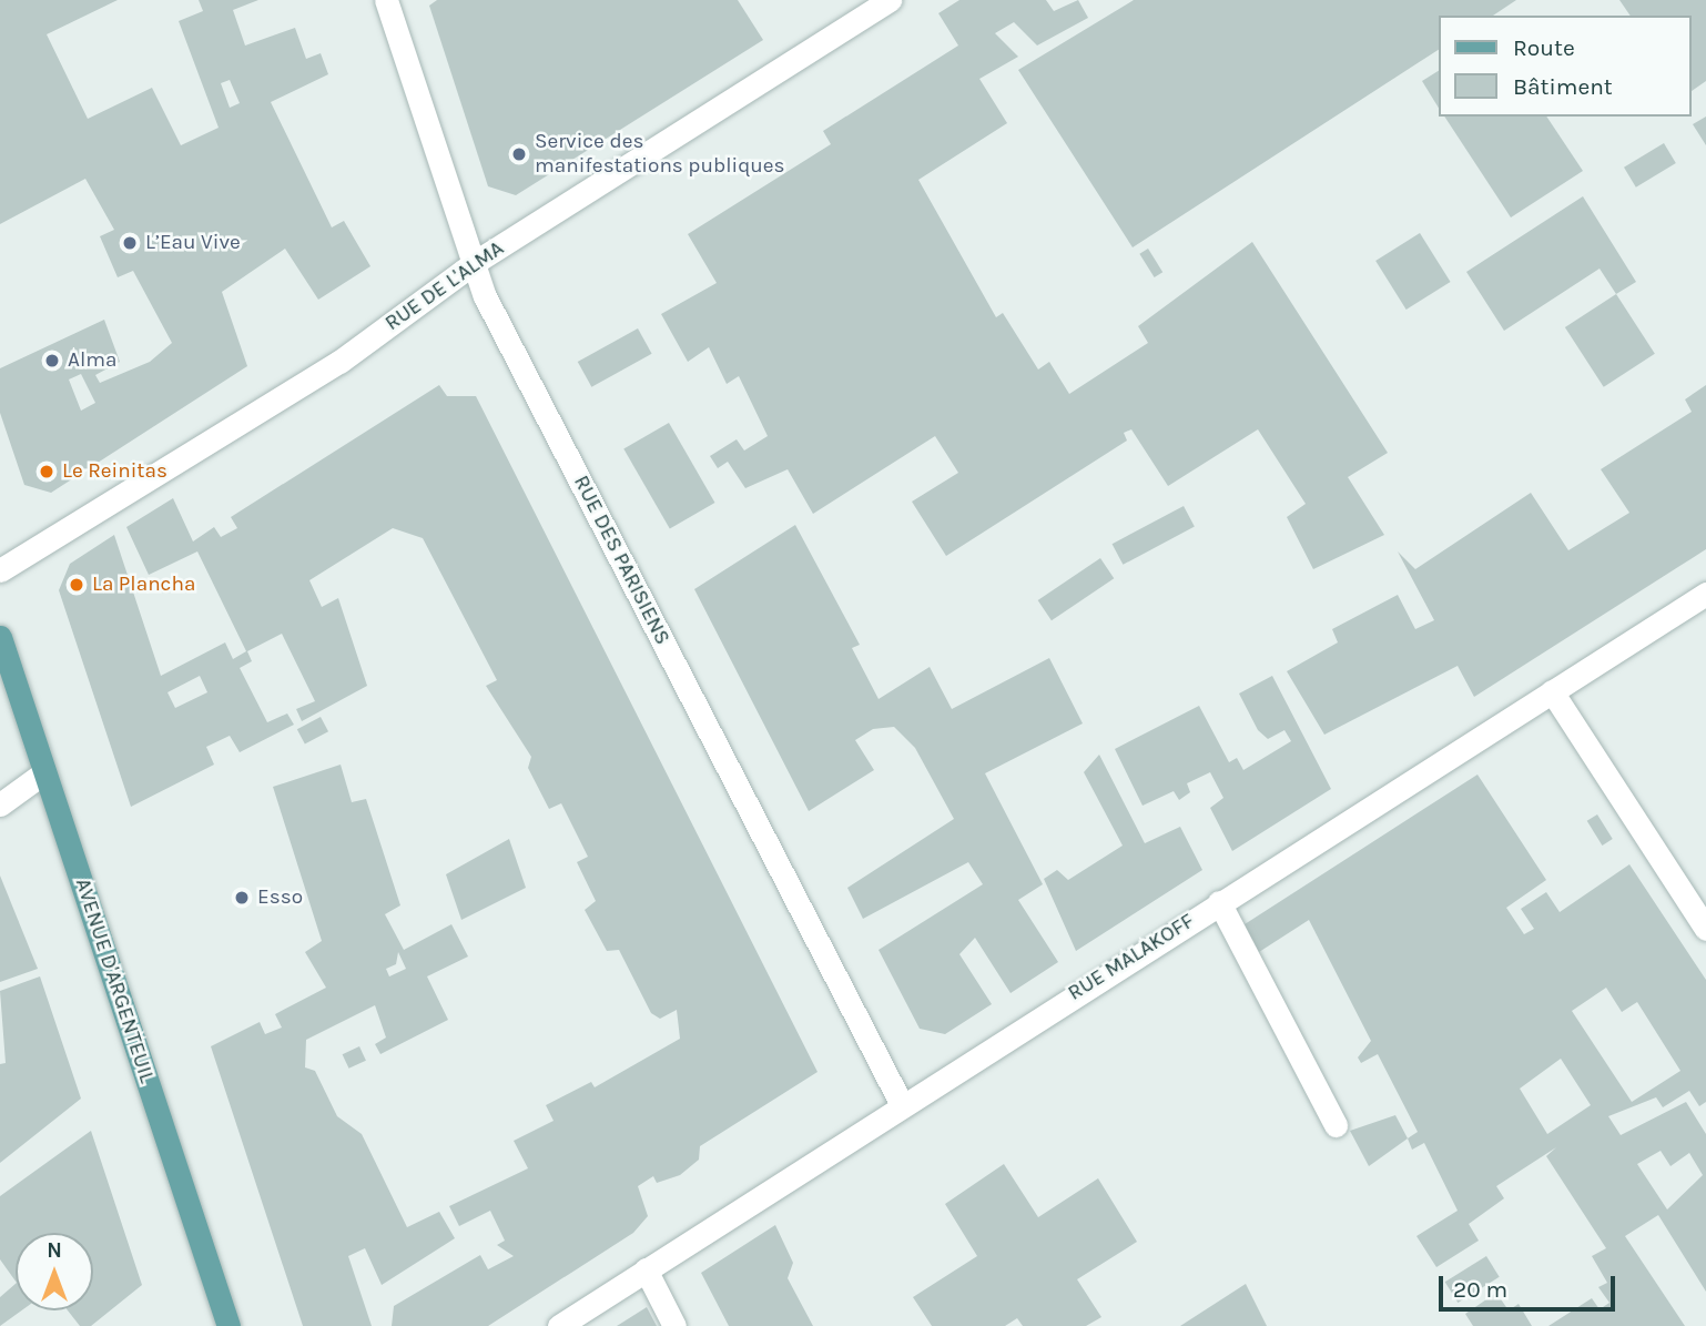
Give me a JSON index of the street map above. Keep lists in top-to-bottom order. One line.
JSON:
{"streets":{"main road":["AVENUE D'ARGENTEUIL"],"street":["RUE DE L'ALMA","RUE DES PARISIENS","RUE MALAKOFF"]},"crossings":[["RUE DE L'ALMA","RUE DES PARISIENS"],["RUE DES PARISIENS","RUE MALAKOFF"]],"places":["Service des manifestations publiques","L’Eau Vive","Alma","Le Reinitas","La Plancha","Esso"],"legend":["Route","Bâtiment"],"scale_bar":"20 m","north":"top"}
